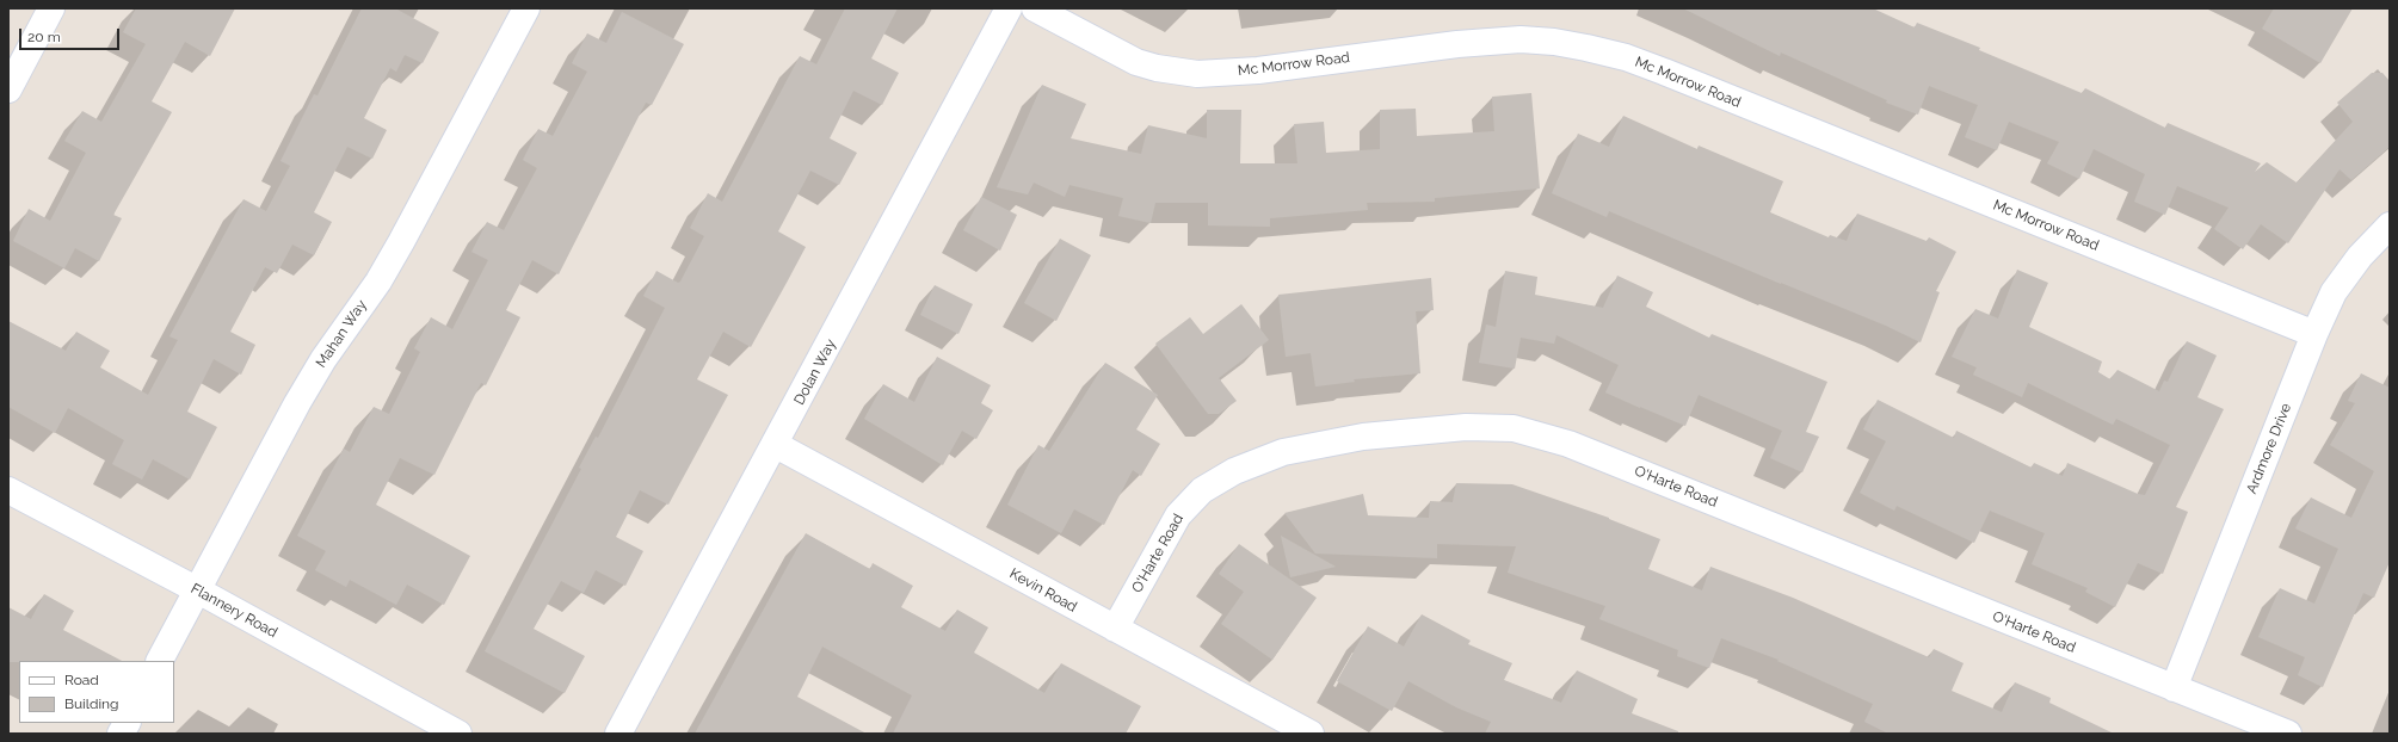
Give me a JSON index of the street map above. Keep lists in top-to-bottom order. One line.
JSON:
{"streets":{"street":["Mc Morrow Road","Mahan Way","Dolan Way","Ardmore Drive","O'Harte Road","Kevin Road","Flannery Road"]},"crossings":[["Mc Morrow Road","Ardmore Drive"],["Mahan Way","Flannery Road"],["Dolan Way","Kevin Road"],["Ardmore Drive","O'Harte Road"],["O'Harte Road","Kevin Road"]],"legend":["Road","Building"],"scale_bar":"20 m"}
